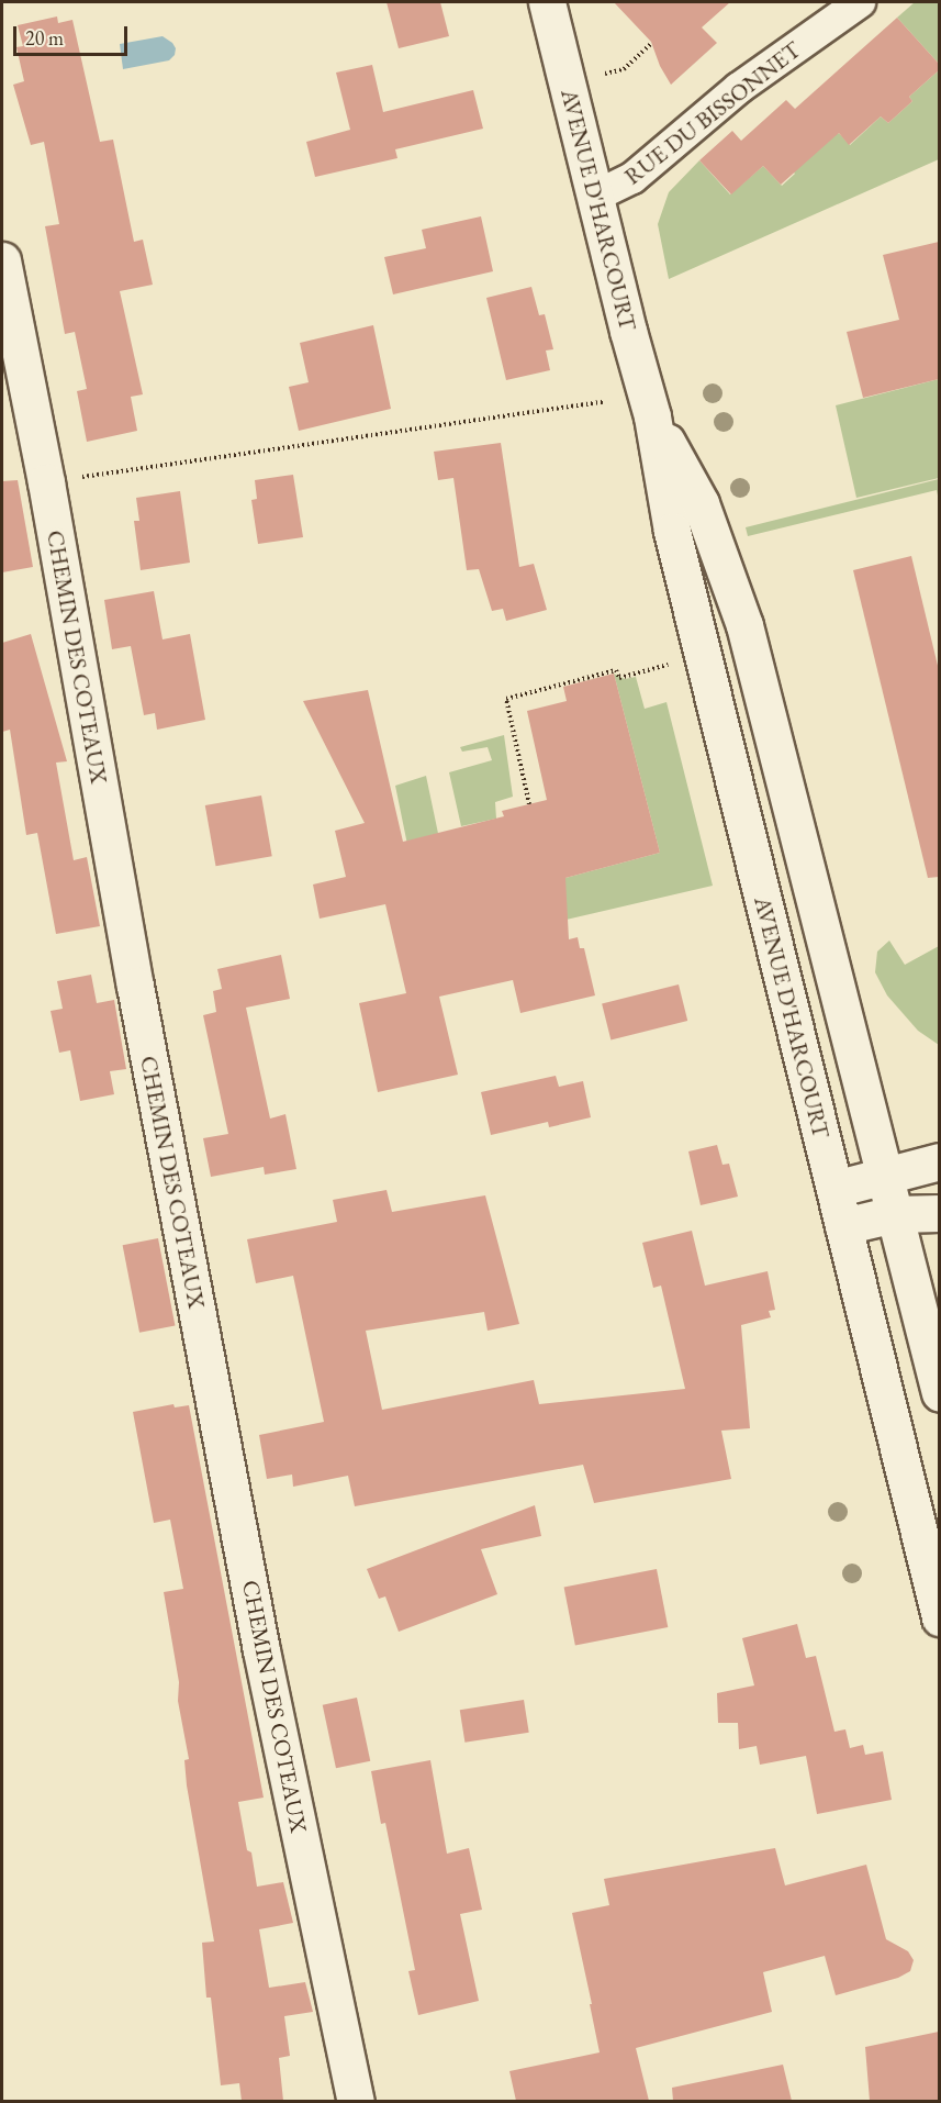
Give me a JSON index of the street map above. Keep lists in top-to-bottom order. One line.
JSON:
{"streets":{"main road":["AVENUE D'HARCOURT","CHEMIN DES COTEAUX"],"street":["RUE DU BISSONNET"]},"crossings":[["RUE DU BISSONNET","AVENUE D'HARCOURT"]],"scale_bar":"20 m"}
